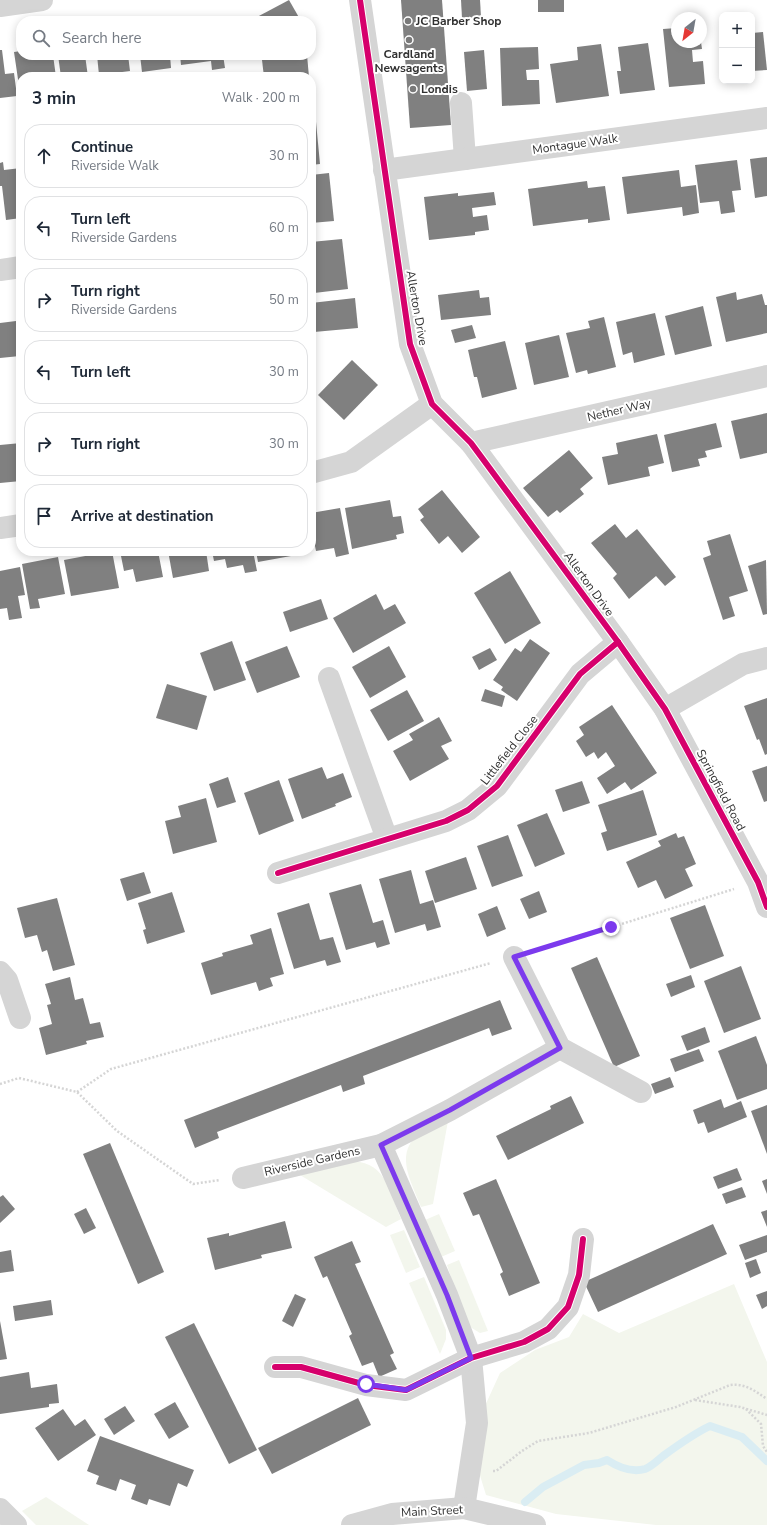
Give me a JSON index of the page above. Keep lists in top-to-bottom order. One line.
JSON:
{"streets":{"street":["Montague Walk","Allerton Drive","Nether Way","Littlefield Close","Springfield Road","Riverside Gardens","Main Street"]},"crossings":[["Montague Walk","Allerton Drive"],["Allerton Drive","Nether Way"],["Allerton Drive","Littlefield Close"],["Allerton Drive","Springfield Road"]],"places":["JC Barber Shop","Cardland Newsagents","Londis"],"north":"bottom left","page":{"map_buttons":["+","−"],"search":"Search here","heading":["3 min","Walk · 200 m"],"list":[["Continue","Riverside Walk","30 m"],["Turn left","Riverside Gardens","60 m"],["Turn right","Riverside Gardens","50 m"],["Turn left","30 m"],["Turn right","30 m"],"Arrive at destination"]}}
